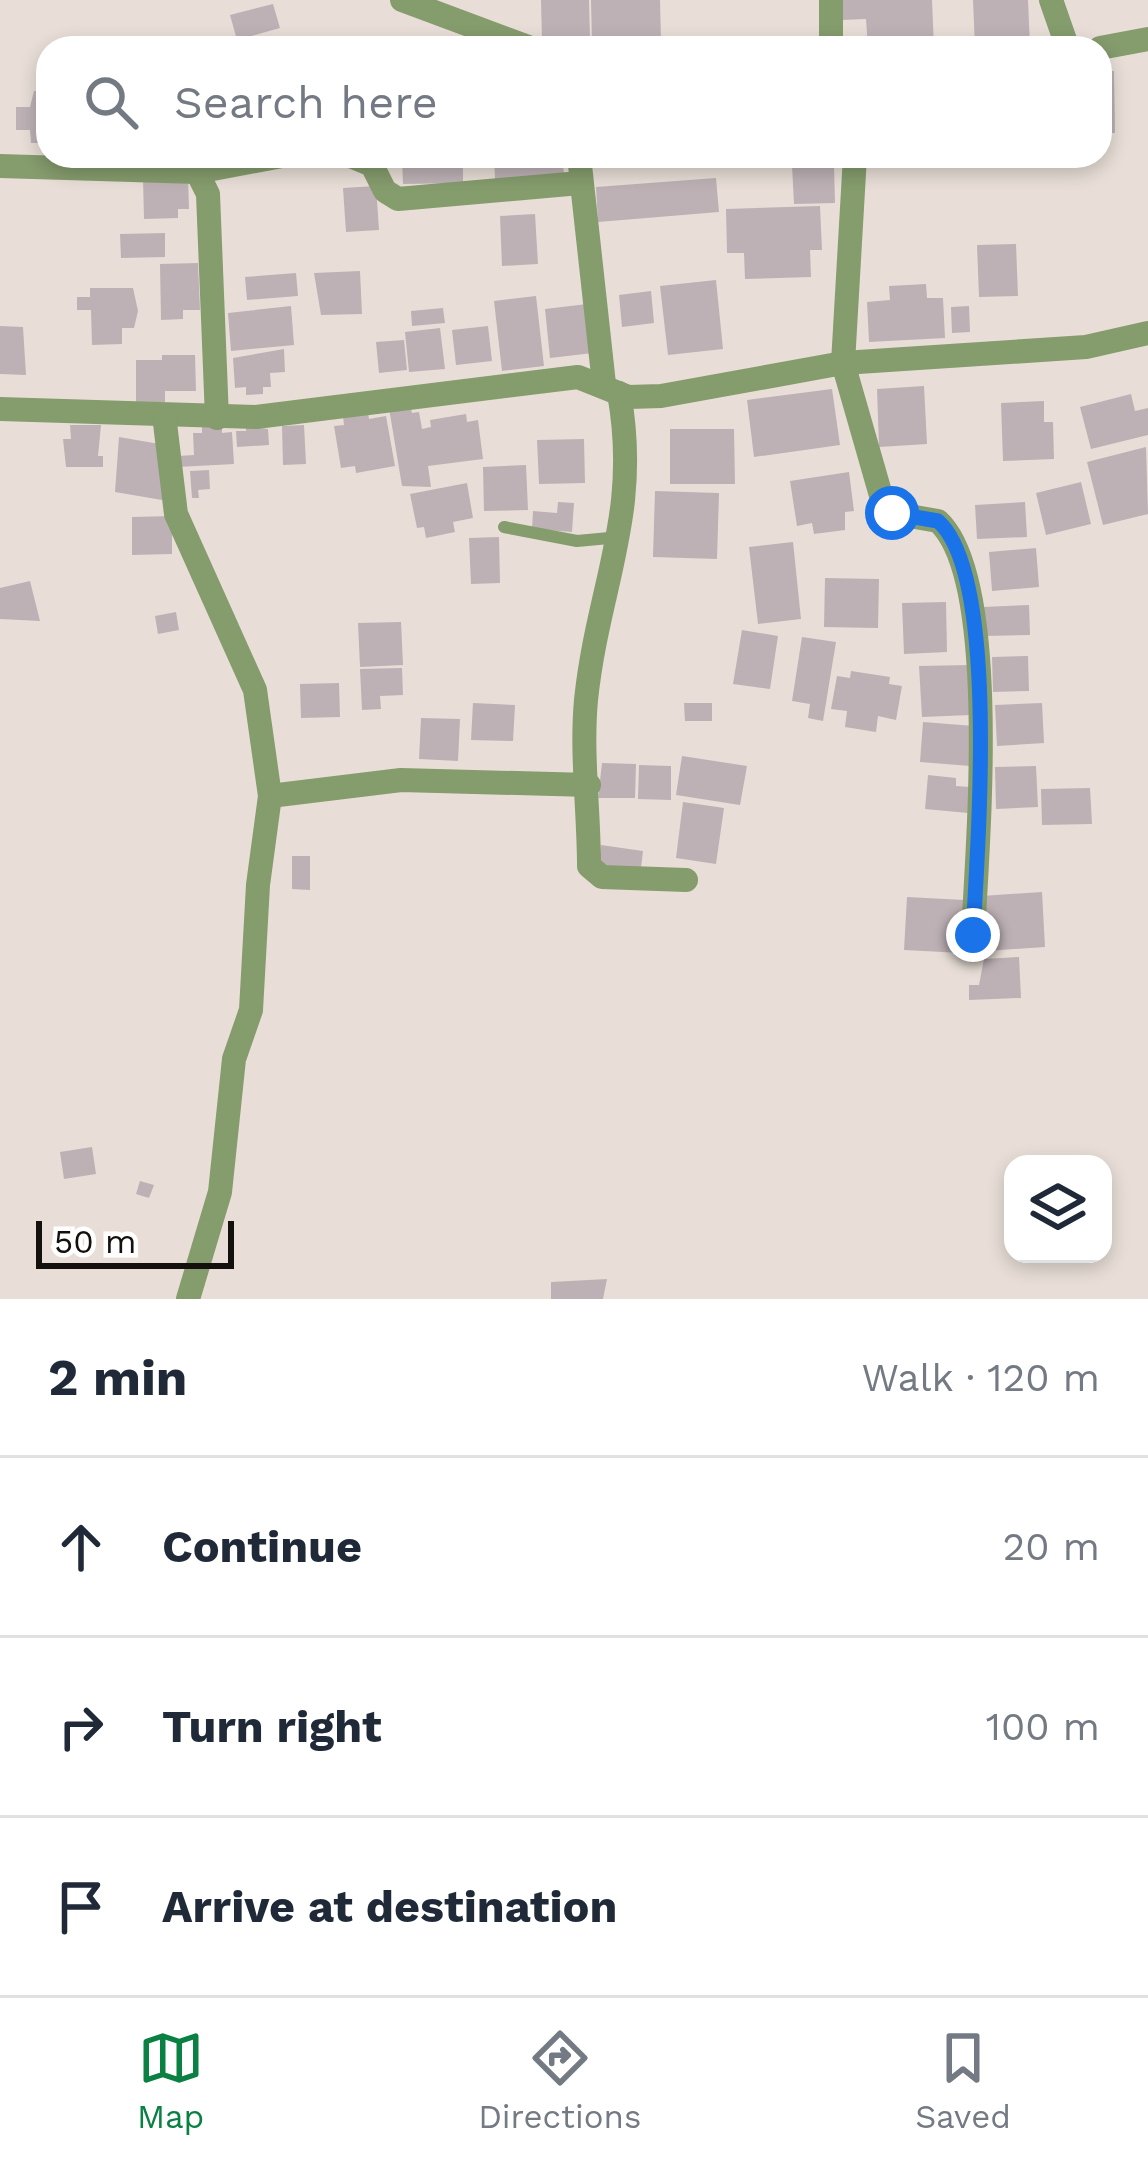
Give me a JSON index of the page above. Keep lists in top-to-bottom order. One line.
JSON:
{"scale_bar":"50 m","page":{"search":"Search here","scale":"50 m","heading":["2 min","Walk · 120 m"],"list":[["Continue","20 m"],["Turn right","100 m"],"Arrive at destination"],"nav":["Map","Directions","Saved"]}}
